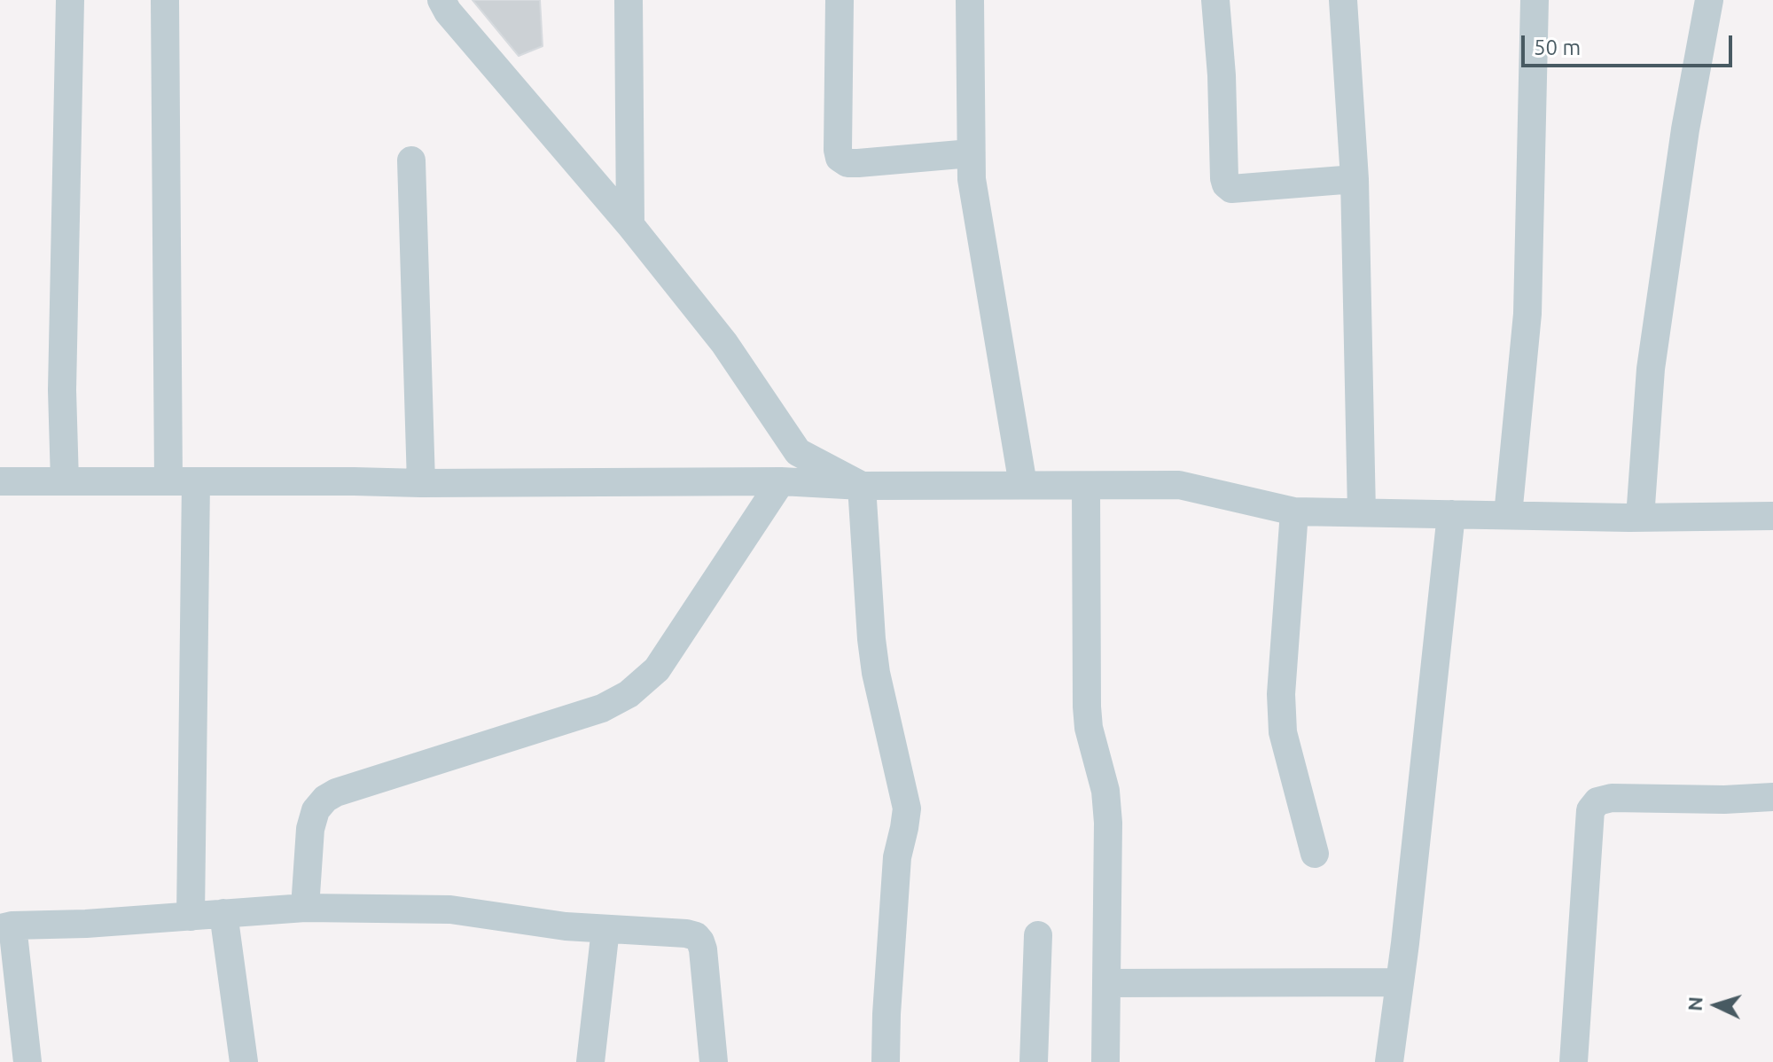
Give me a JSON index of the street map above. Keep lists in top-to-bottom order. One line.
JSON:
{"scale_bar":"50 m","north":"left"}
